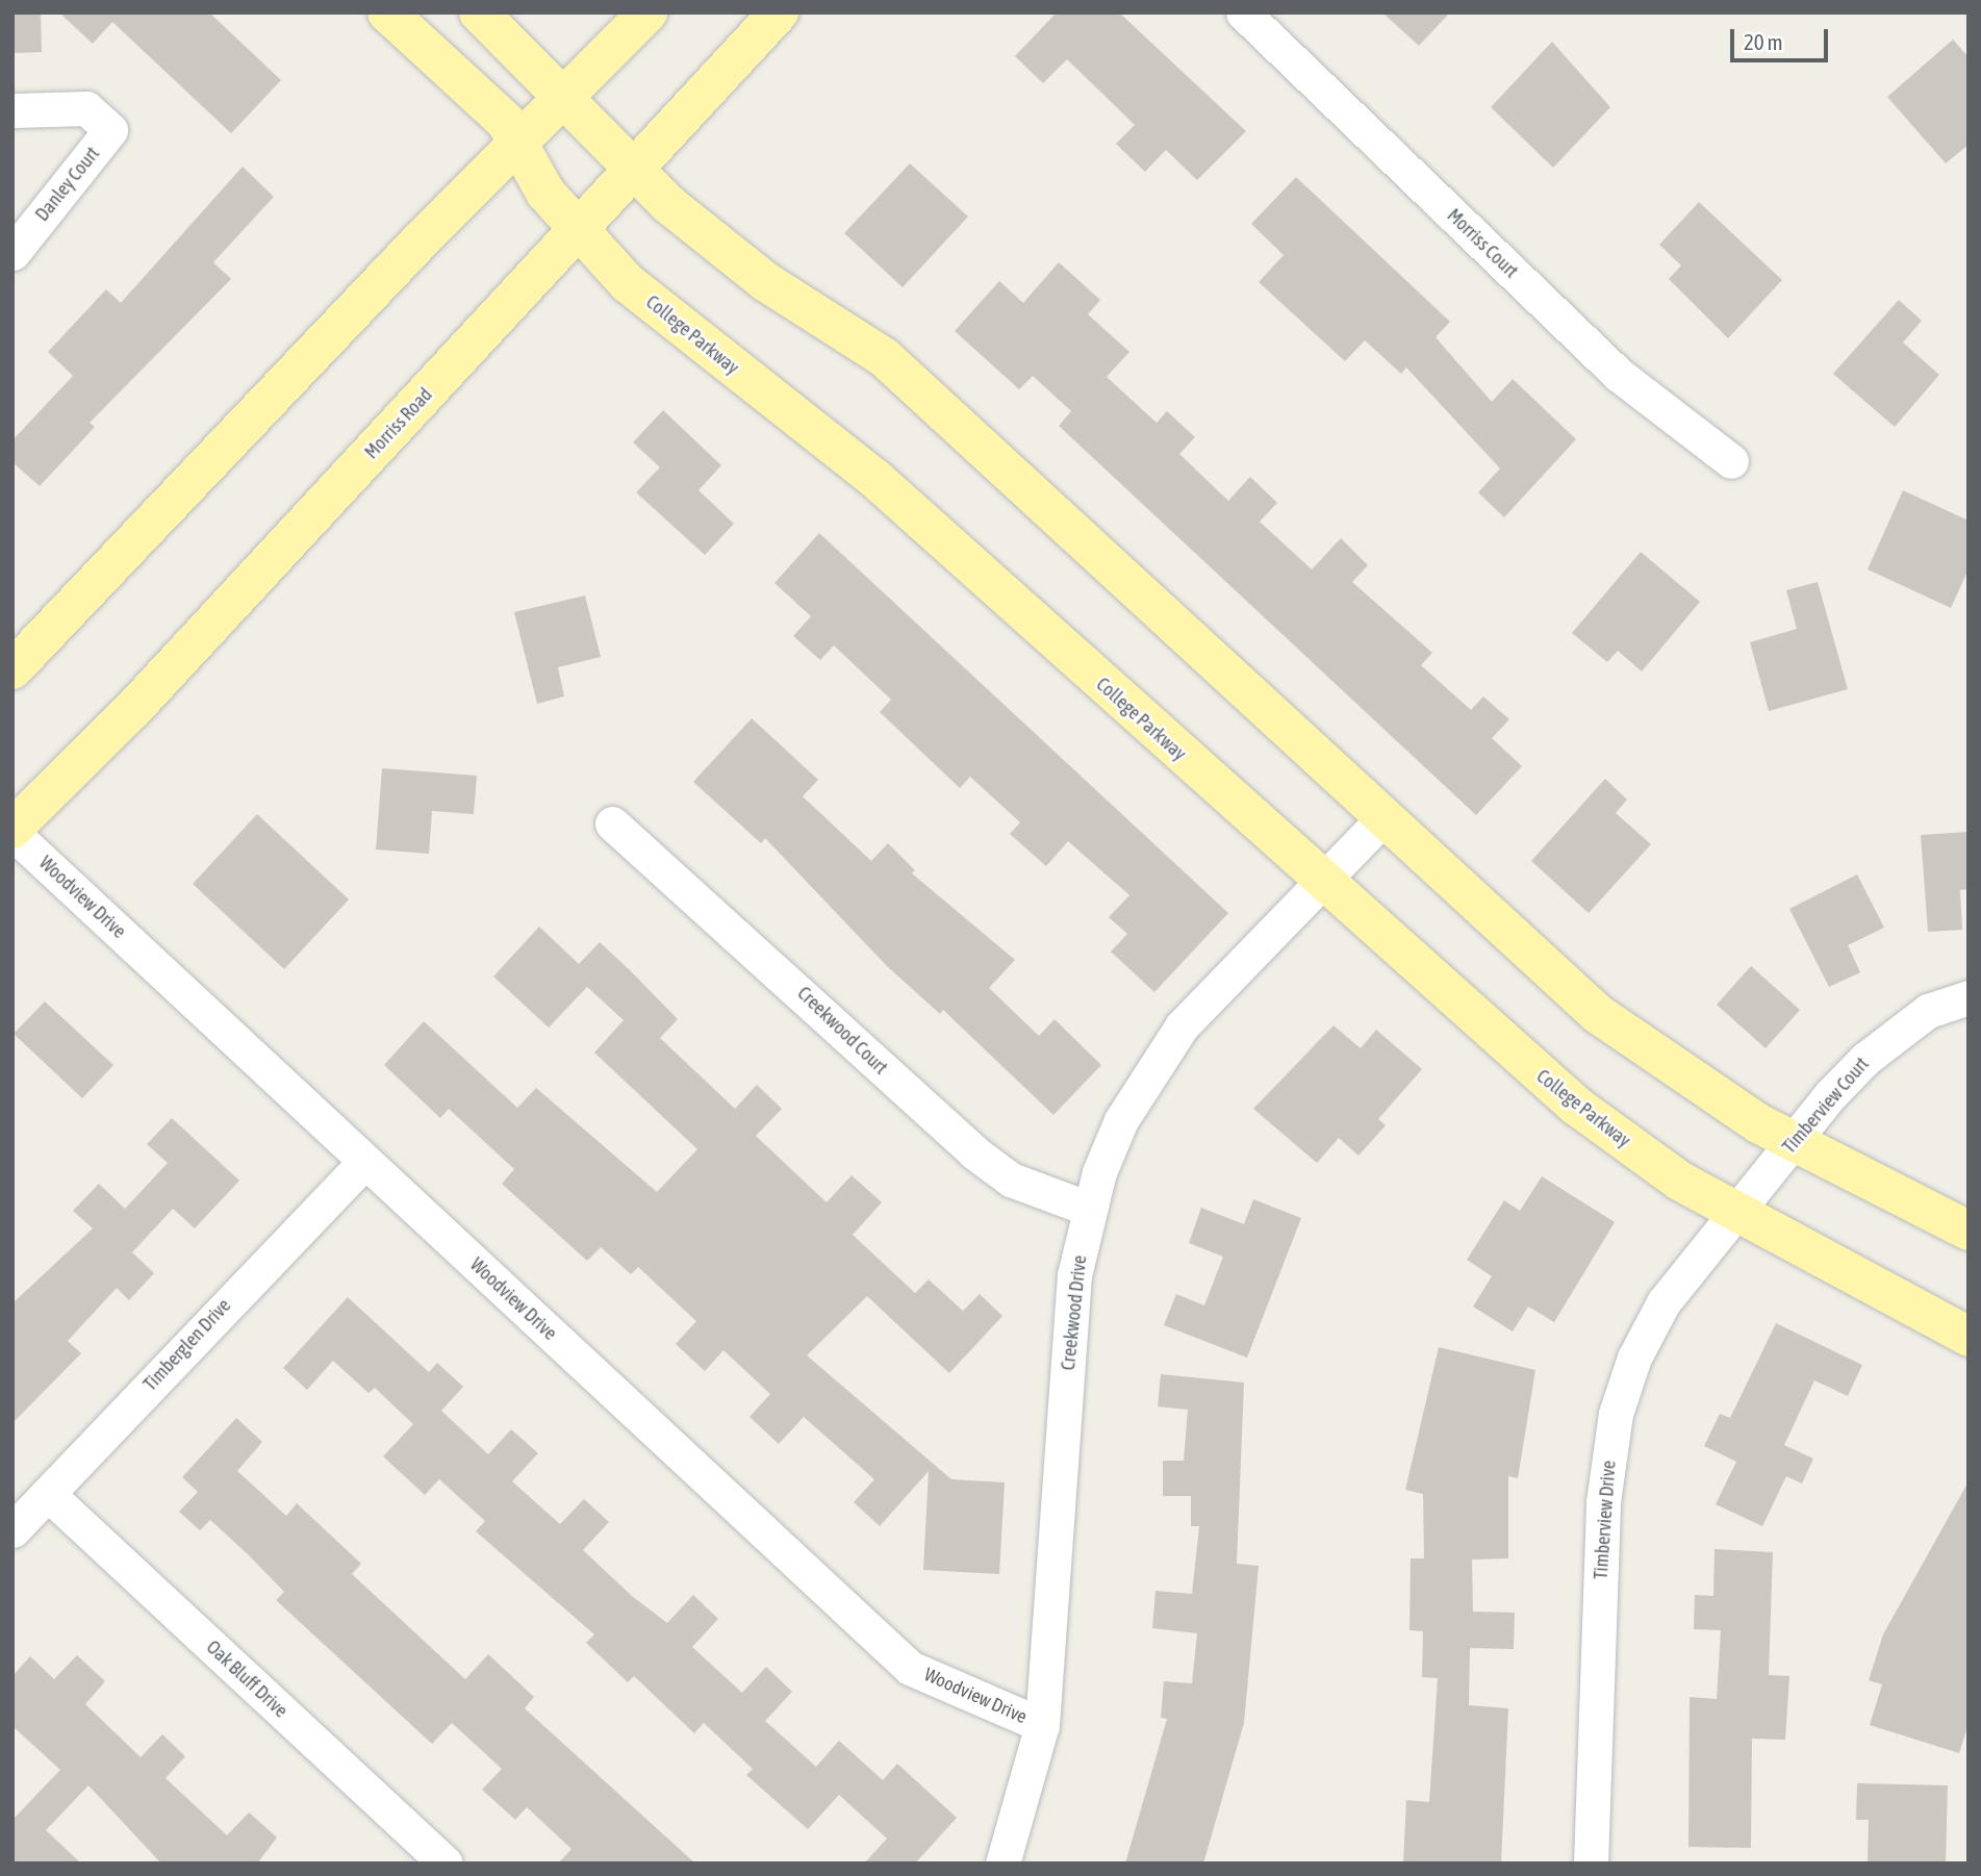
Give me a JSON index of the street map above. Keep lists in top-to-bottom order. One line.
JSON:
{"streets":{"main road":["College Parkway","Morriss Road"],"street":["Danley Court","Morriss Court","Woodview Drive","Creekwood Court","Timberview Court","Creekwood Drive","Timberglen Drive","Timberview Drive","Oak Bluff Drive"]},"crossings":[["College Parkway","Morriss Road"],["College Parkway","Timberview Court"],["College Parkway","Creekwood Drive"],["College Parkway","Timberview Drive"],["Morriss Road","Woodview Drive"],["Woodview Drive","Creekwood Drive"],["Woodview Drive","Timberglen Drive"],["Creekwood Court","Creekwood Drive"],["Timberview Court","Timberview Drive"],["Timberglen Drive","Oak Bluff Drive"]],"scale_bar":"20 m"}
